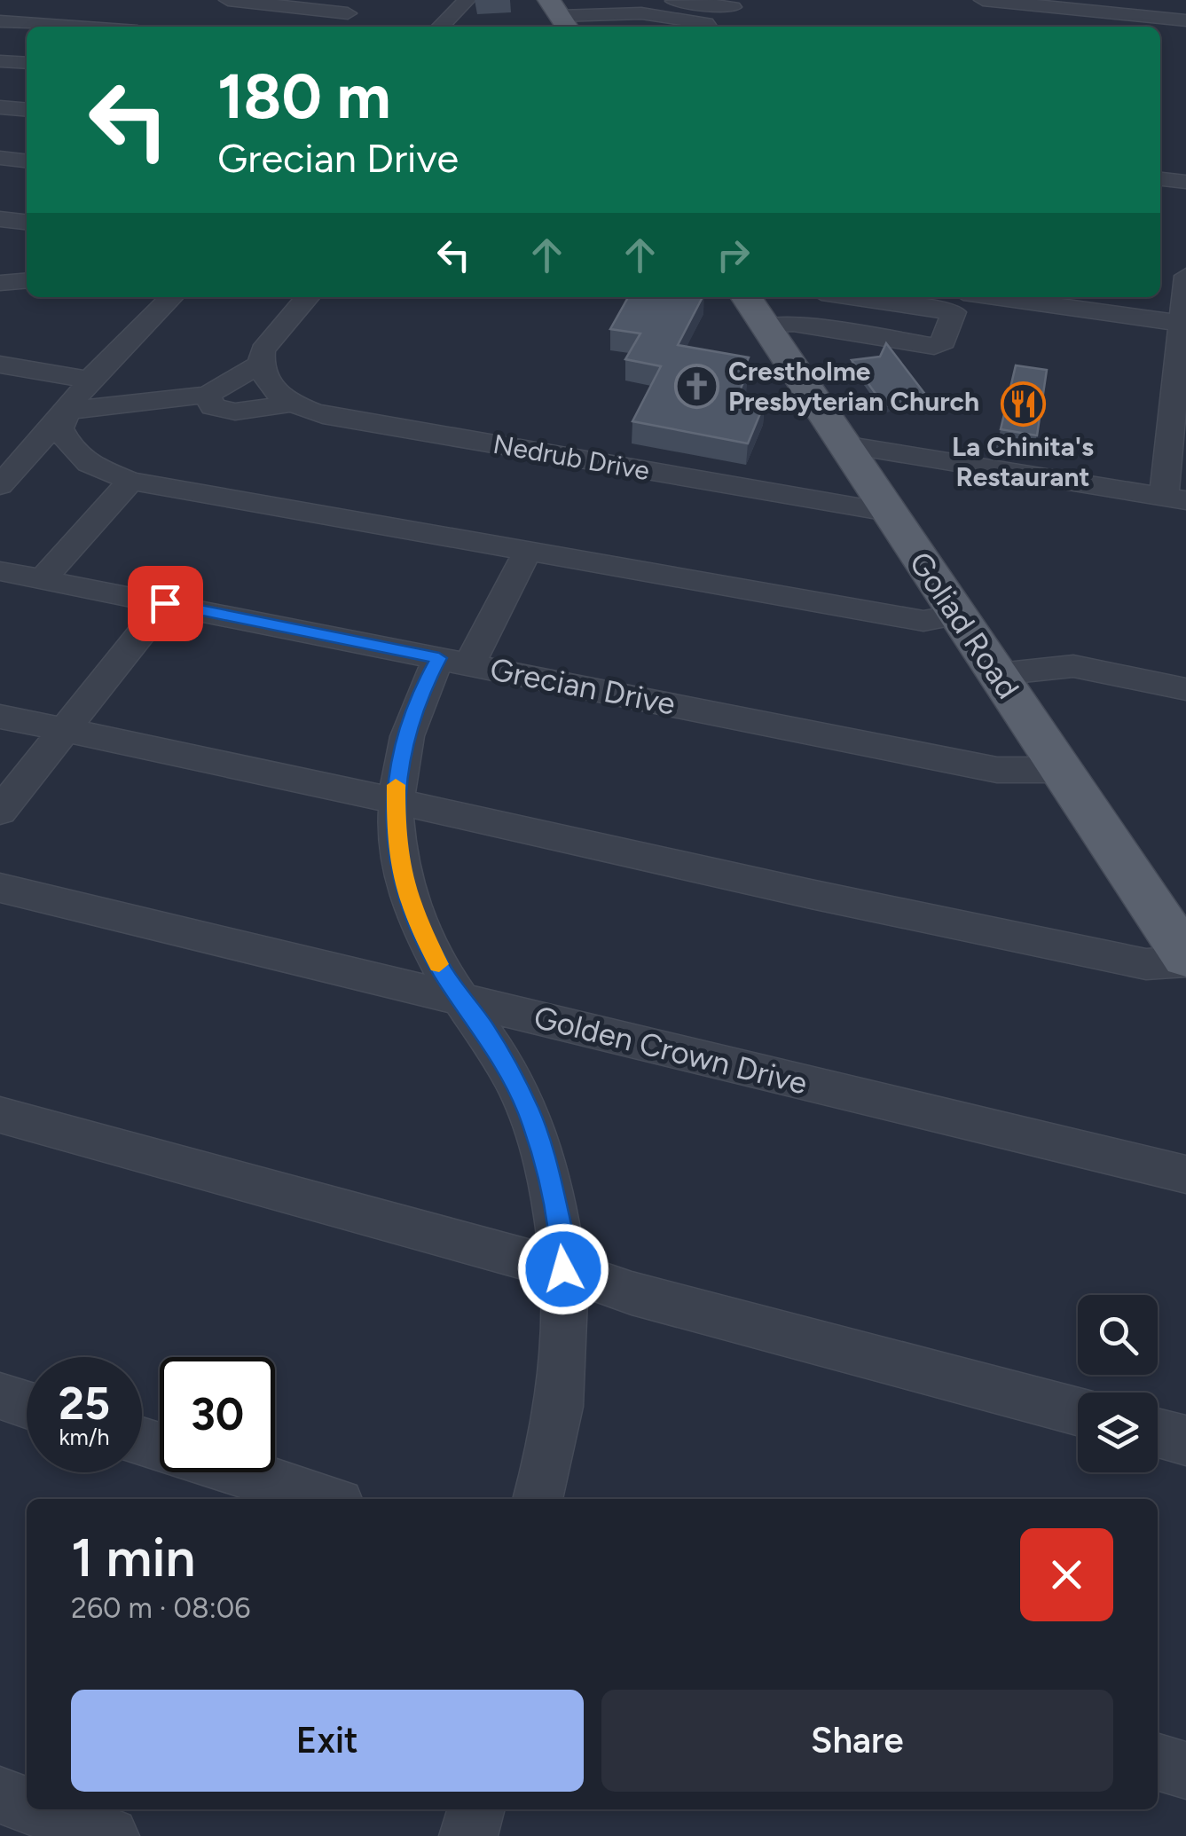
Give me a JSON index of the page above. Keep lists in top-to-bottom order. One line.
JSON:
{"streets":{"main road":["Goliad Road"],"street":["Nedrub Drive","Grecian Drive","Golden Crown Drive"]},"crossings":[["Nedrub Drive","Goliad Road"],["Goliad Road","Grecian Drive"]],"places":{"church":["Crestholme Presbyterian Church"],"restaurant":["La Chinita's Restaurant"]},"page":{"turn":["180 m","Grecian Drive"],"speed":"25 km/h","limit":"30","heading":["1 min","260 m · 08:06"],"buttons":["Exit","Share"]}}
